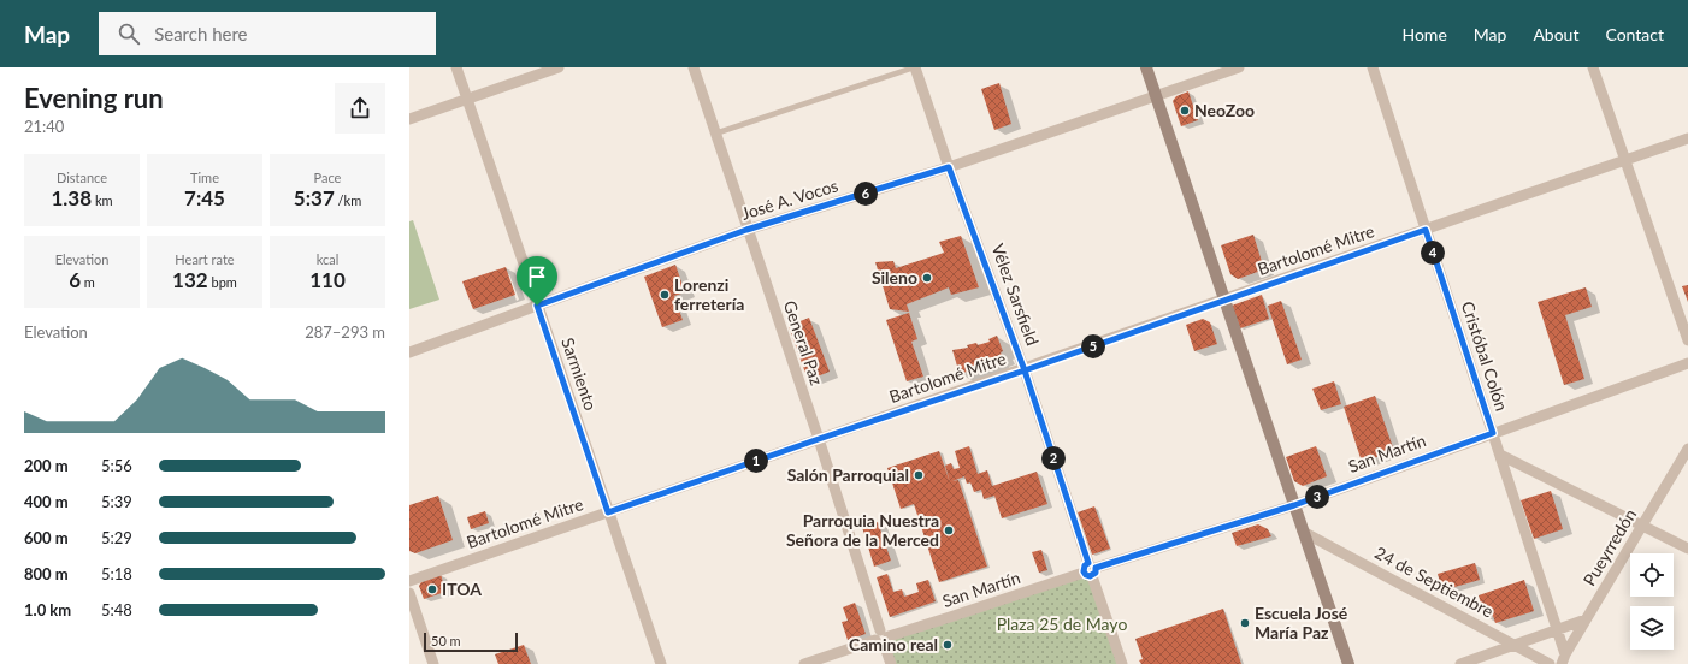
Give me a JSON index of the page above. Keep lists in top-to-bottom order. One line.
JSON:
{"streets":{"street":["José A. Vocos","Bartolomé Mitre","Vélez Sarsfield","General Paz","Cristóbal Colón","Sarmiento","San Martín","Pueyrredón","24 de Septiembre"]},"crossings":[["José A. Vocos","Vélez Sarsfield"],["José A. Vocos","General Paz"],["José A. Vocos","Sarmiento"],["Bartolomé Mitre","Vélez Sarsfield"],["Bartolomé Mitre","General Paz"],["Bartolomé Mitre","Cristóbal Colón"],["Bartolomé Mitre","Sarmiento"],["Vélez Sarsfield","San Martín"],["General Paz","San Martín"],["Cristóbal Colón","San Martín"],["Cristóbal Colón","Pueyrredón"]],"parks":["Plaza 25 de Mayo"],"places":["NeoZoo","Sileno","Lorenzi ferretería","Salón Parroquial","Parroquia Nuestra Señora de la Merced","ITOA","Escuela José María Paz","Camino real"],"scale_bar":"50 m","page":{"header":"Map","search":"Search here","nav":["Home","Map","About","Contact"],"heading":["Evening run","21:40"],"stats":[["Distance","1.38 km"],["Time","7:45"],["Pace","5:37 /km"],["Elevation","6 m"],["Heart rate","132 bpm"],["kcal","110"]],"pins":["6","4","5","2","1","3"],"chart":["Elevation","287–293 m"],"list":[{"name":"200 m","note":"5:56"},{"name":"400 m","note":"5:39"},{"name":"600 m","note":"5:29"},{"name":"800 m","note":"5:18"},{"name":"1.0 km","note":"5:48"}],"scale":"50 m"}}
